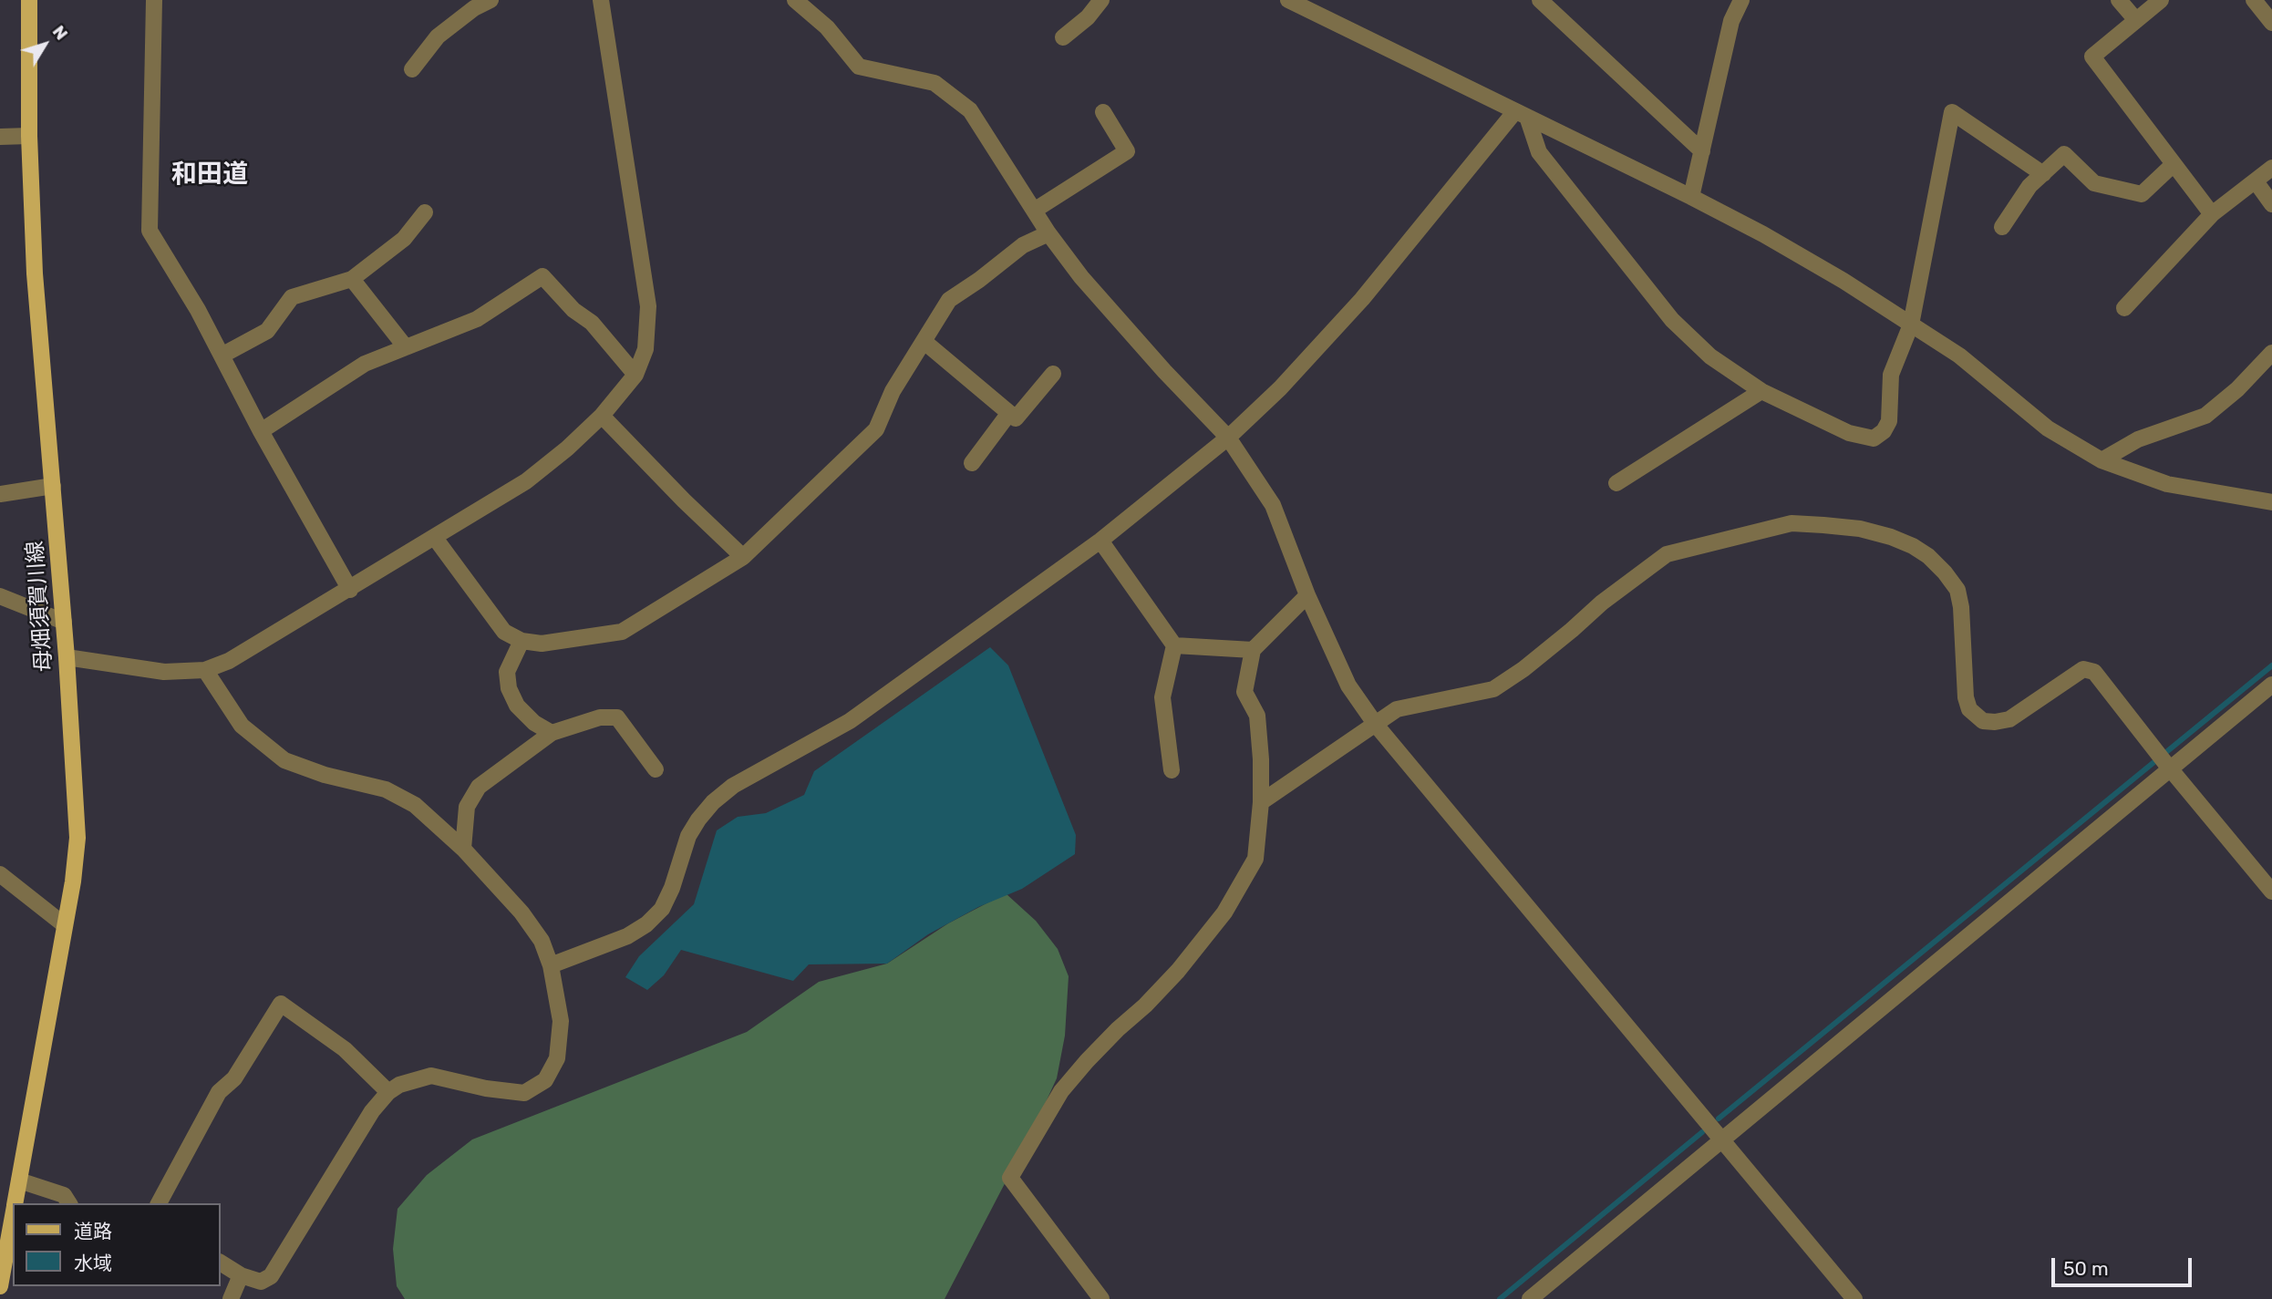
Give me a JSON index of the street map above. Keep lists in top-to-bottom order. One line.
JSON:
{"streets":{"main road":["母畑須賀川線"]},"districts":["和田道"],"legend":["道路","水域"],"scale_bar":"50 m","north":"top right"}
